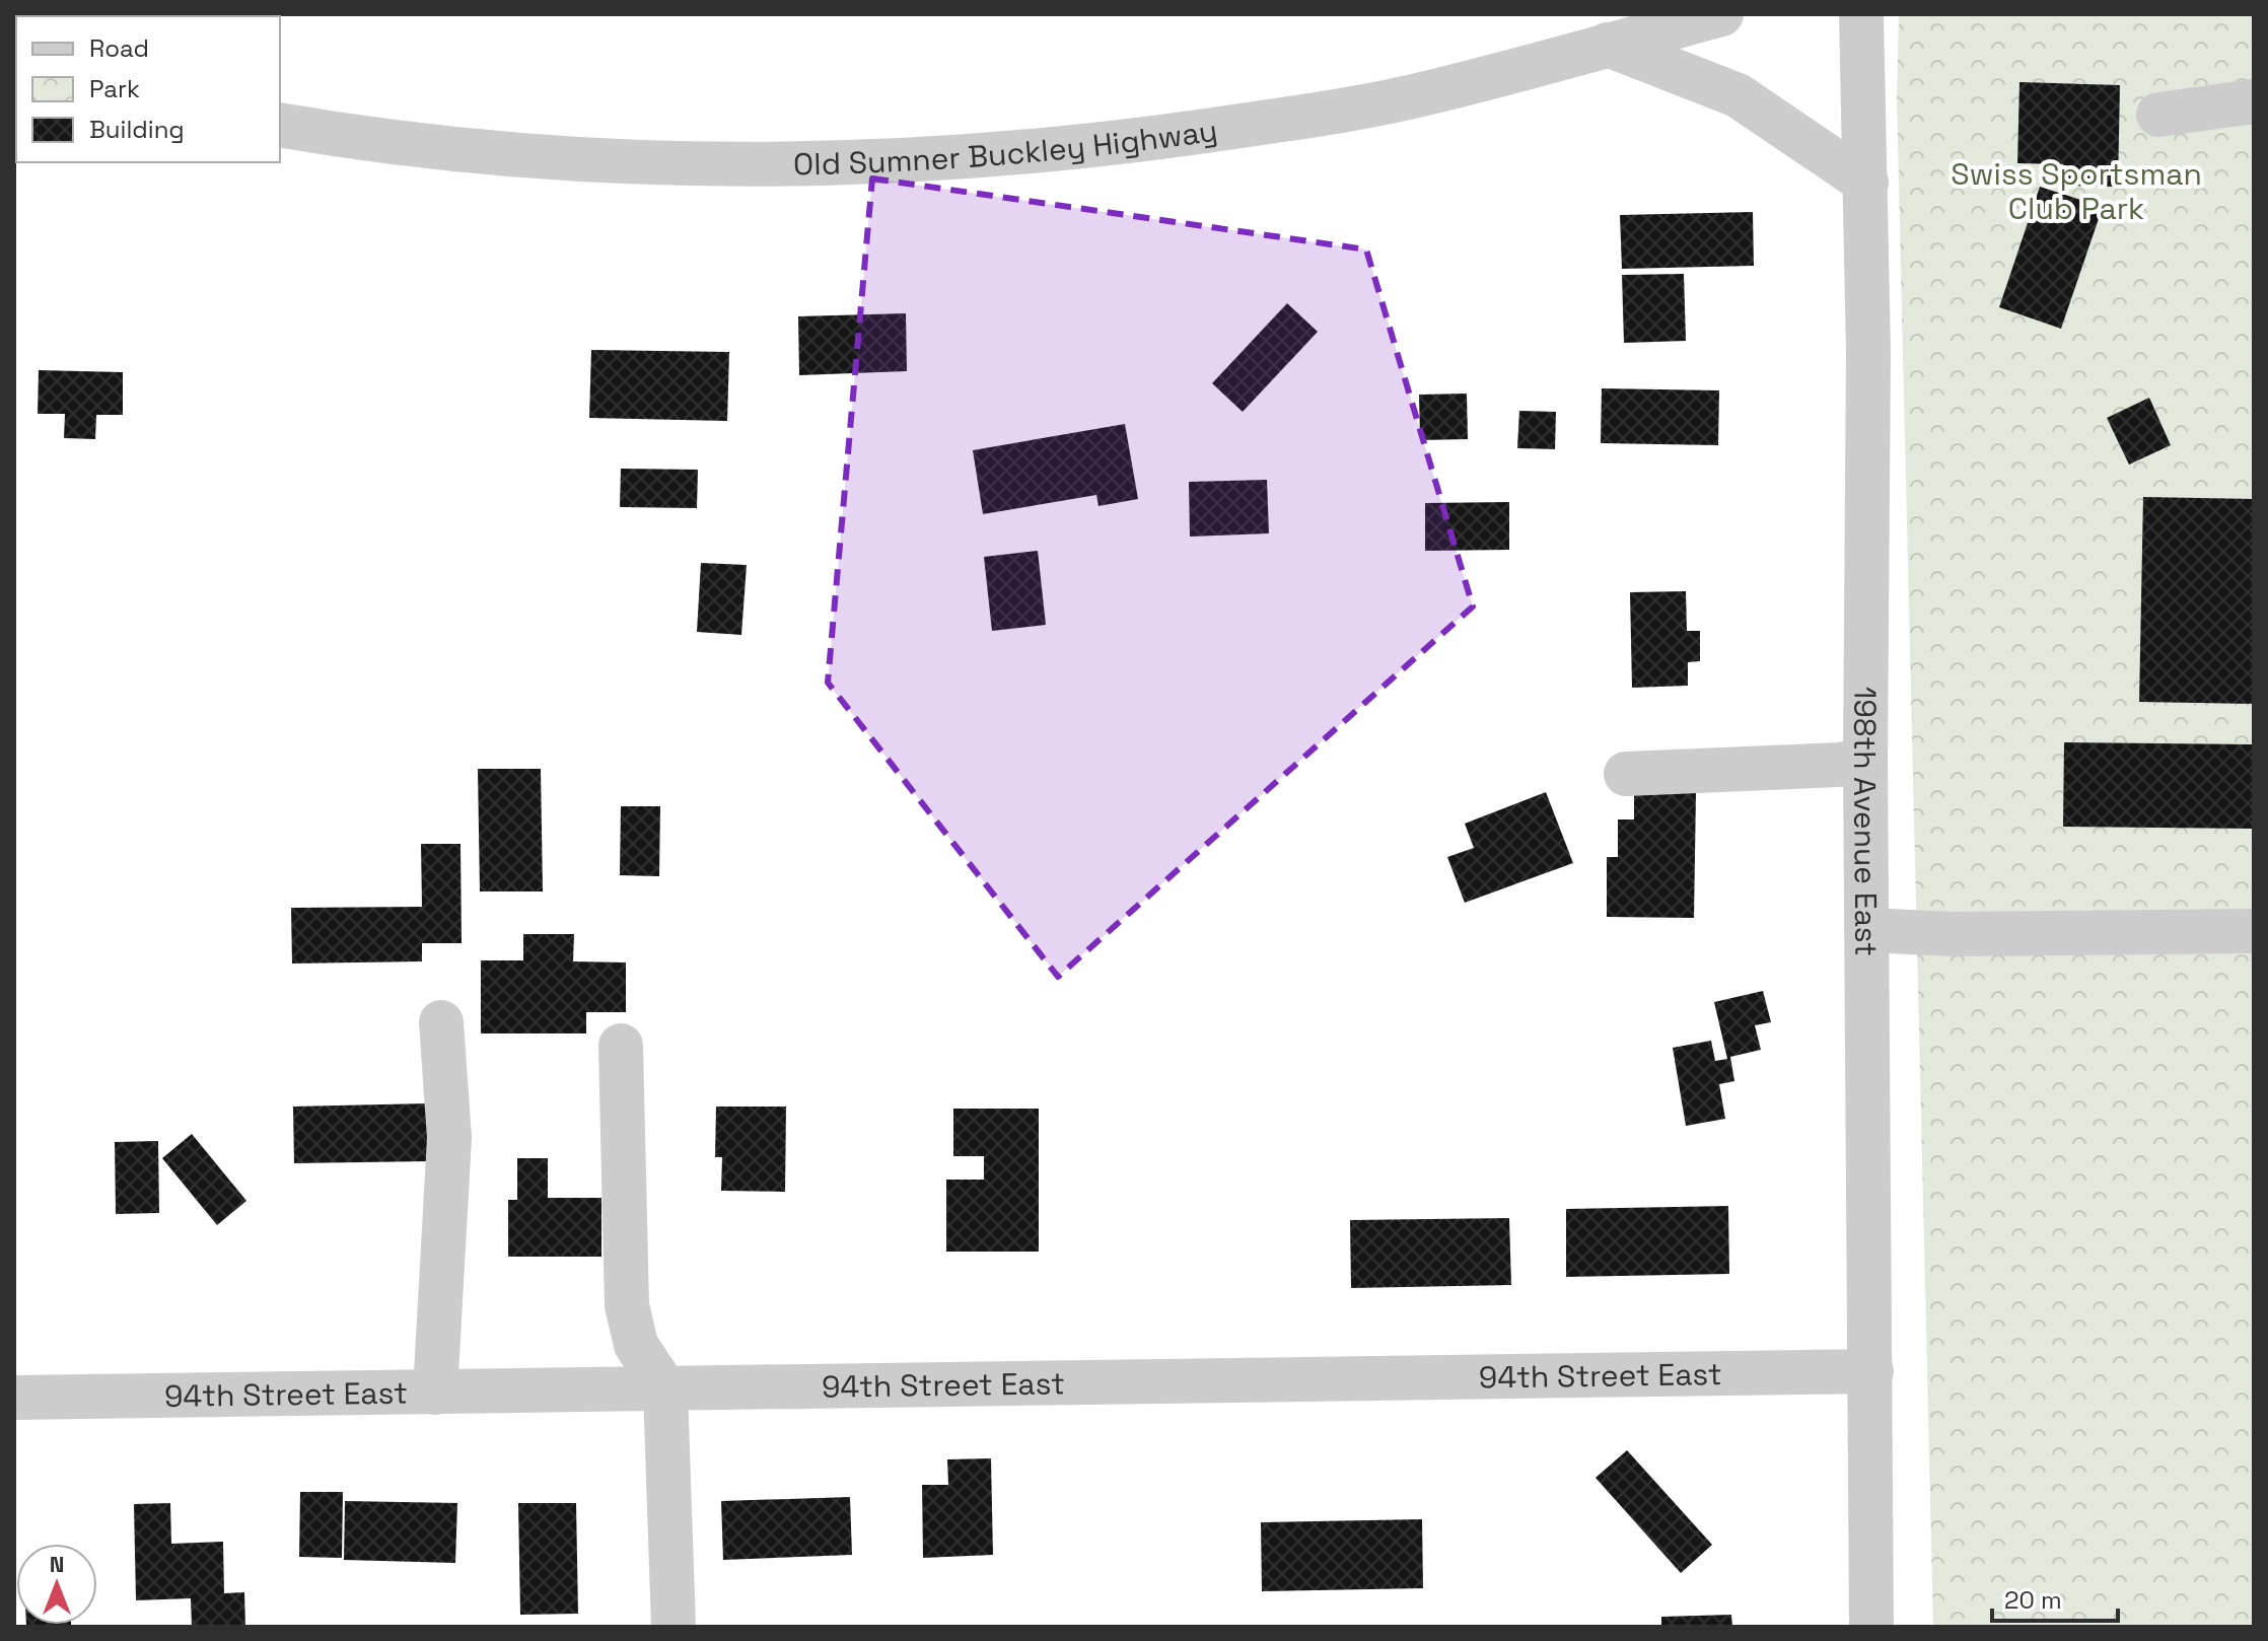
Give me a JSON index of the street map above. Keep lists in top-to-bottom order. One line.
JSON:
{"streets":{"street":["Old Sumner Buckley Highway","198th Avenue East","94th Street East"]},"crossings":[["198th Avenue East","94th Street East"]],"parks":["Swiss Sportsman Club Park"],"legend":["Road","Park","Building"],"scale_bar":"20 m","north":"top"}
